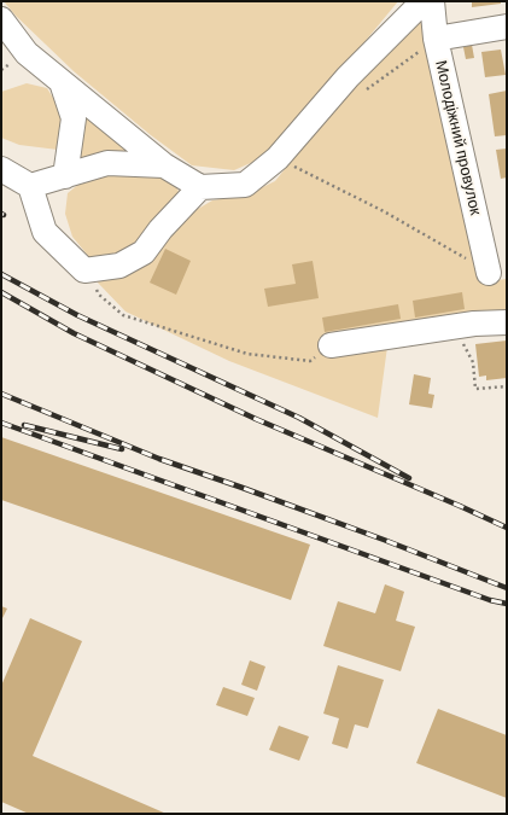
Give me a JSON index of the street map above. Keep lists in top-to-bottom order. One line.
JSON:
{"streets":{"street":["Молодіжний провулок"]}}
